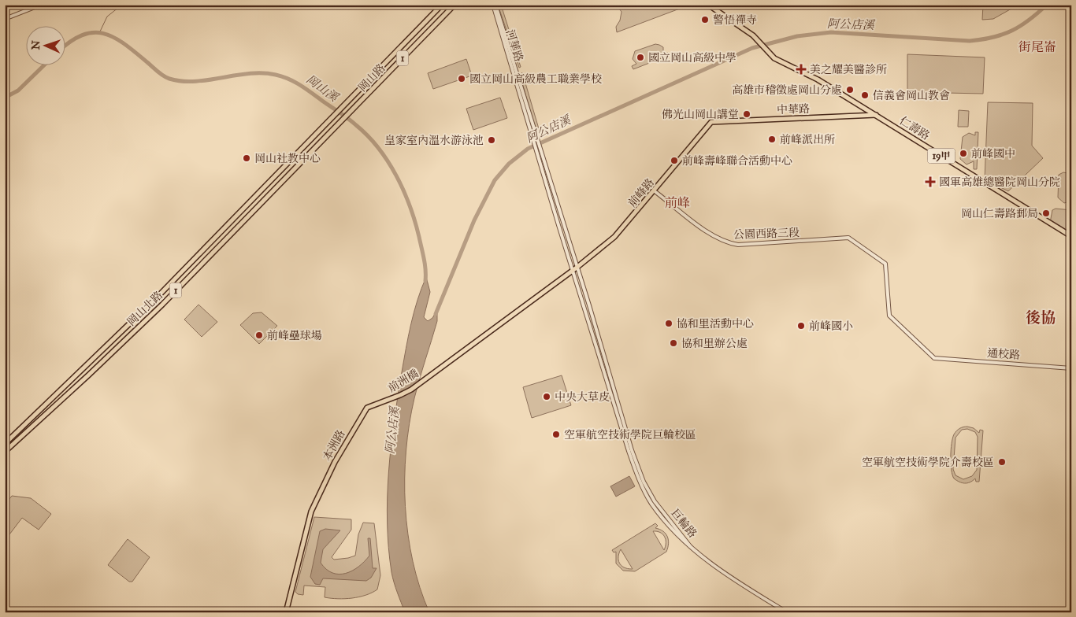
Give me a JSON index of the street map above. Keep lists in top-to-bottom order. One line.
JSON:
{"streets":{"main road":["1","岡山路","中華路","仁壽路","19甲","前峰路","岡山北路","前洲橋","本洲路"],"street":["河華路","公園西路三段","通校路","巨輪路"]},"crossings":[["岡山路","岡山北路"],["中華路","仁壽路"],["中華路","前峰路"],["前峰路","公園西路三段"],["前峰路","前洲橋"],["前峰路","巨輪路"],["公園西路三段","通校路"],["前洲橋","本洲路"],["前洲橋","巨輪路"]],"districts":["街尾崙","前峰","後協"],"water":["阿公店溪","岡山溪"],"places":{"other":["警悟禪寺","國立岡山高級中學","國立岡山高級農工職業學校","高雄市稽徵處岡山分處","信義會岡山教會","佛光山岡山講堂","前峰派出所","皇家室內溫水游泳池","前峰國中","岡山社教中心","前峰壽峰聯合活動中心","岡山仁壽路郵局","協和里活動中心","前峰國小","前峰壘球場","協和里辦公處","中央大草皮","空軍航空技術學院巨輪校區","空軍航空技術學院介壽校區"],"health":["美之耀美醫診所","國軍高雄總醫院岡山分院"]},"north":"left"}
